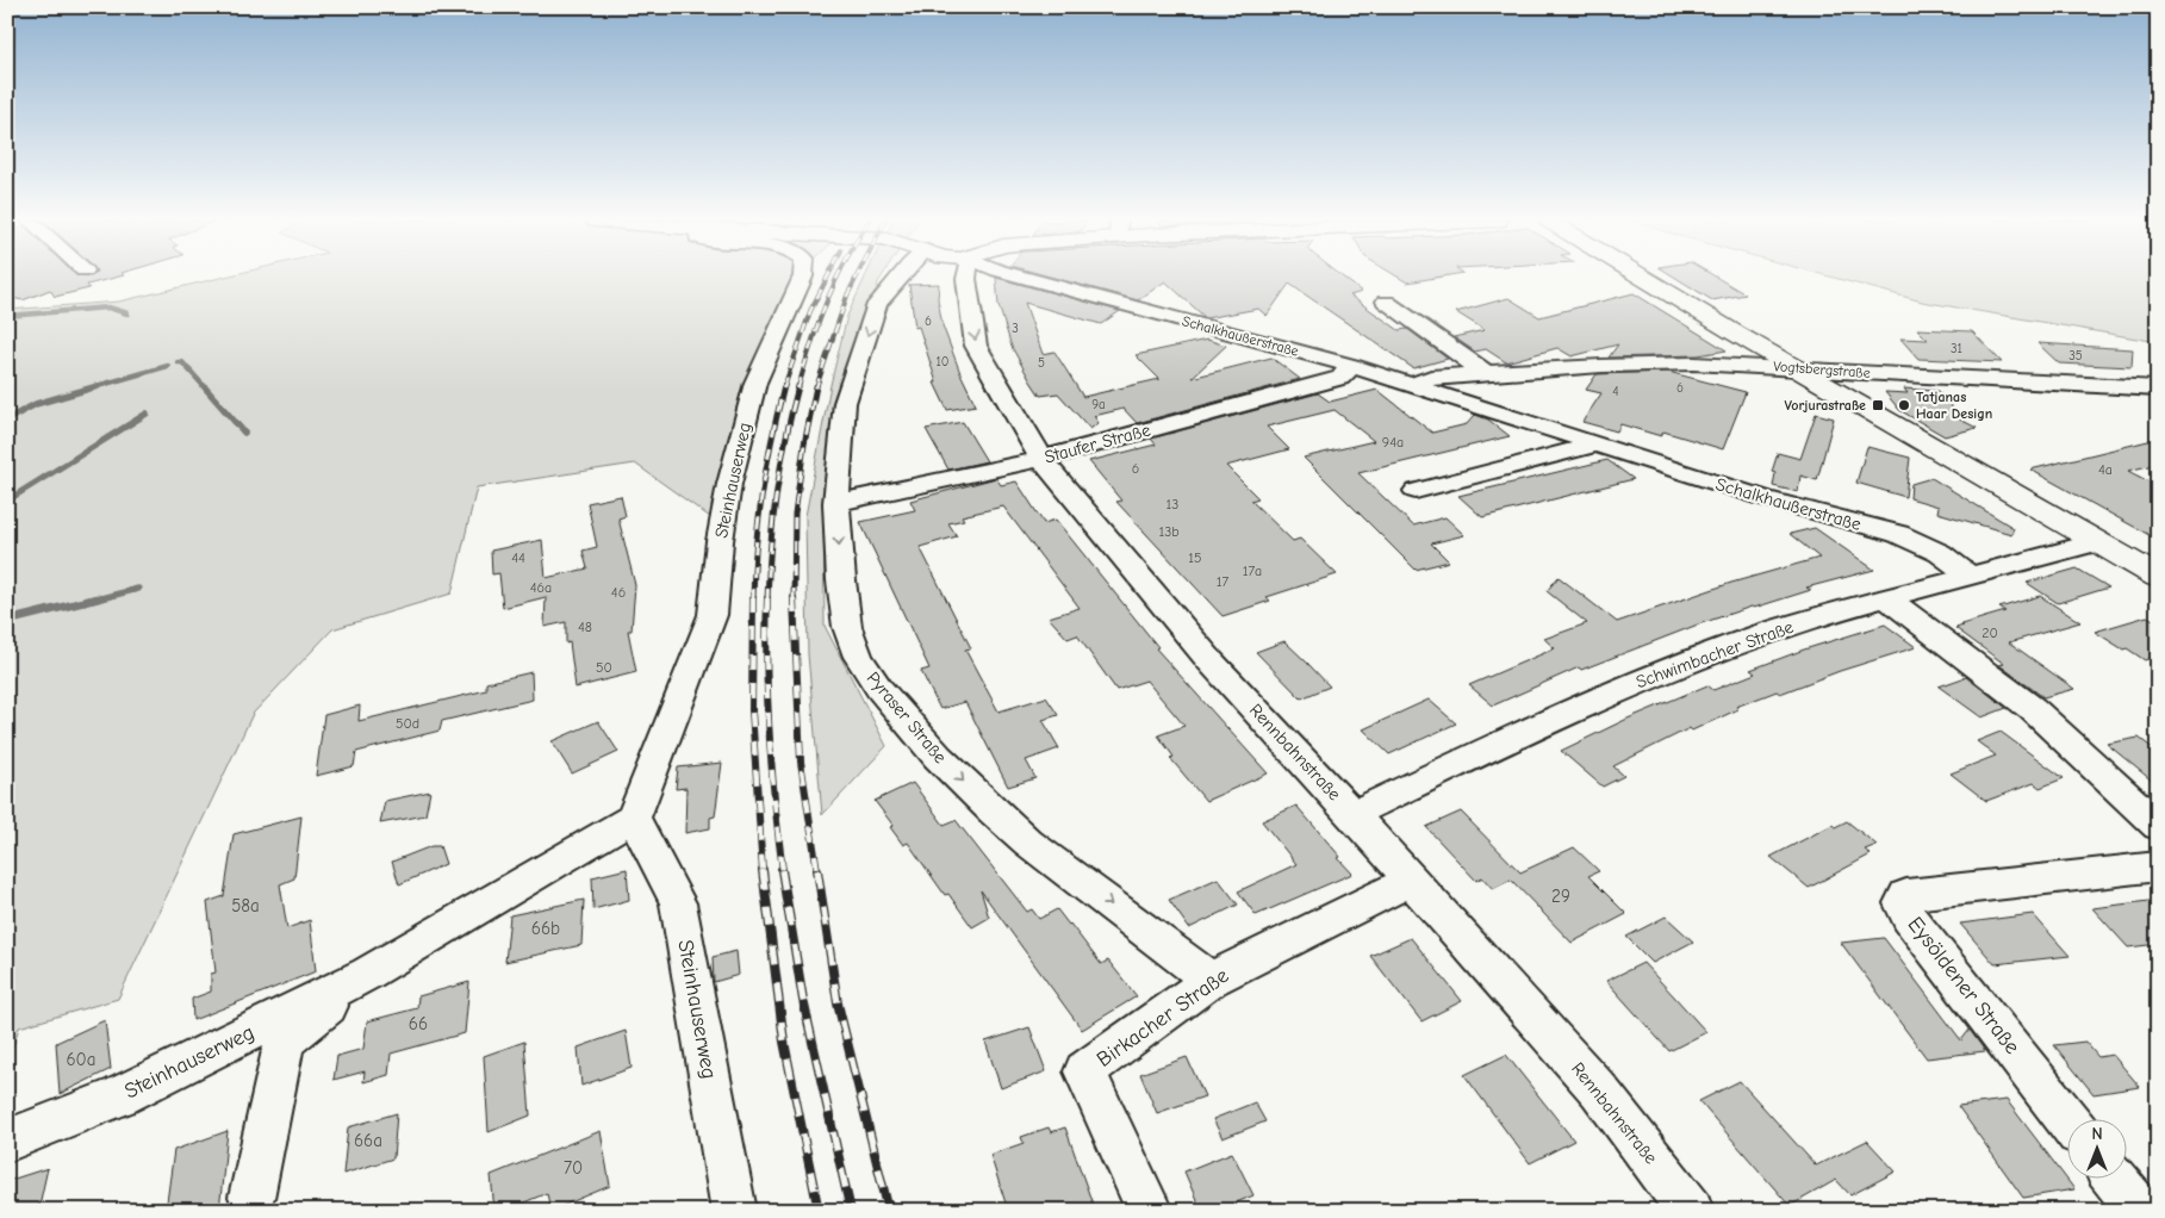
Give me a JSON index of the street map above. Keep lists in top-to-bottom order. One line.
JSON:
{"streets":{"street":["Schalkhaußerstraße","Vogtsbergstraße","Staufer Straße","Steinhauserweg","Schwimbacher Straße","Pyraser Straße","Rennbahnstraße","Eysöldener Straße","Birkacher Straße"]},"crossings":[["Schalkhaußerstraße","Vogtsbergstraße"],["Schalkhaußerstraße","Staufer Straße"],["Schalkhaußerstraße","Schwimbacher Straße"],["Staufer Straße","Pyraser Straße"],["Staufer Straße","Rennbahnstraße"],["Schwimbacher Straße","Rennbahnstraße"],["Pyraser Straße","Birkacher Straße"],["Rennbahnstraße","Birkacher Straße"]],"one_way":["Pyraser Straße"],"places":{"transit":["Vorjurastraße"],"other":["Tatjanas Haar Design"]},"house_numbers":["6","3","31","35","10","5","6","4","9a","94a","6","4a","13","13b","44","15","17a","17","46a","46","48","20","50","50d","29","58a","66b","66","60a","66a","70"],"north":"top"}
